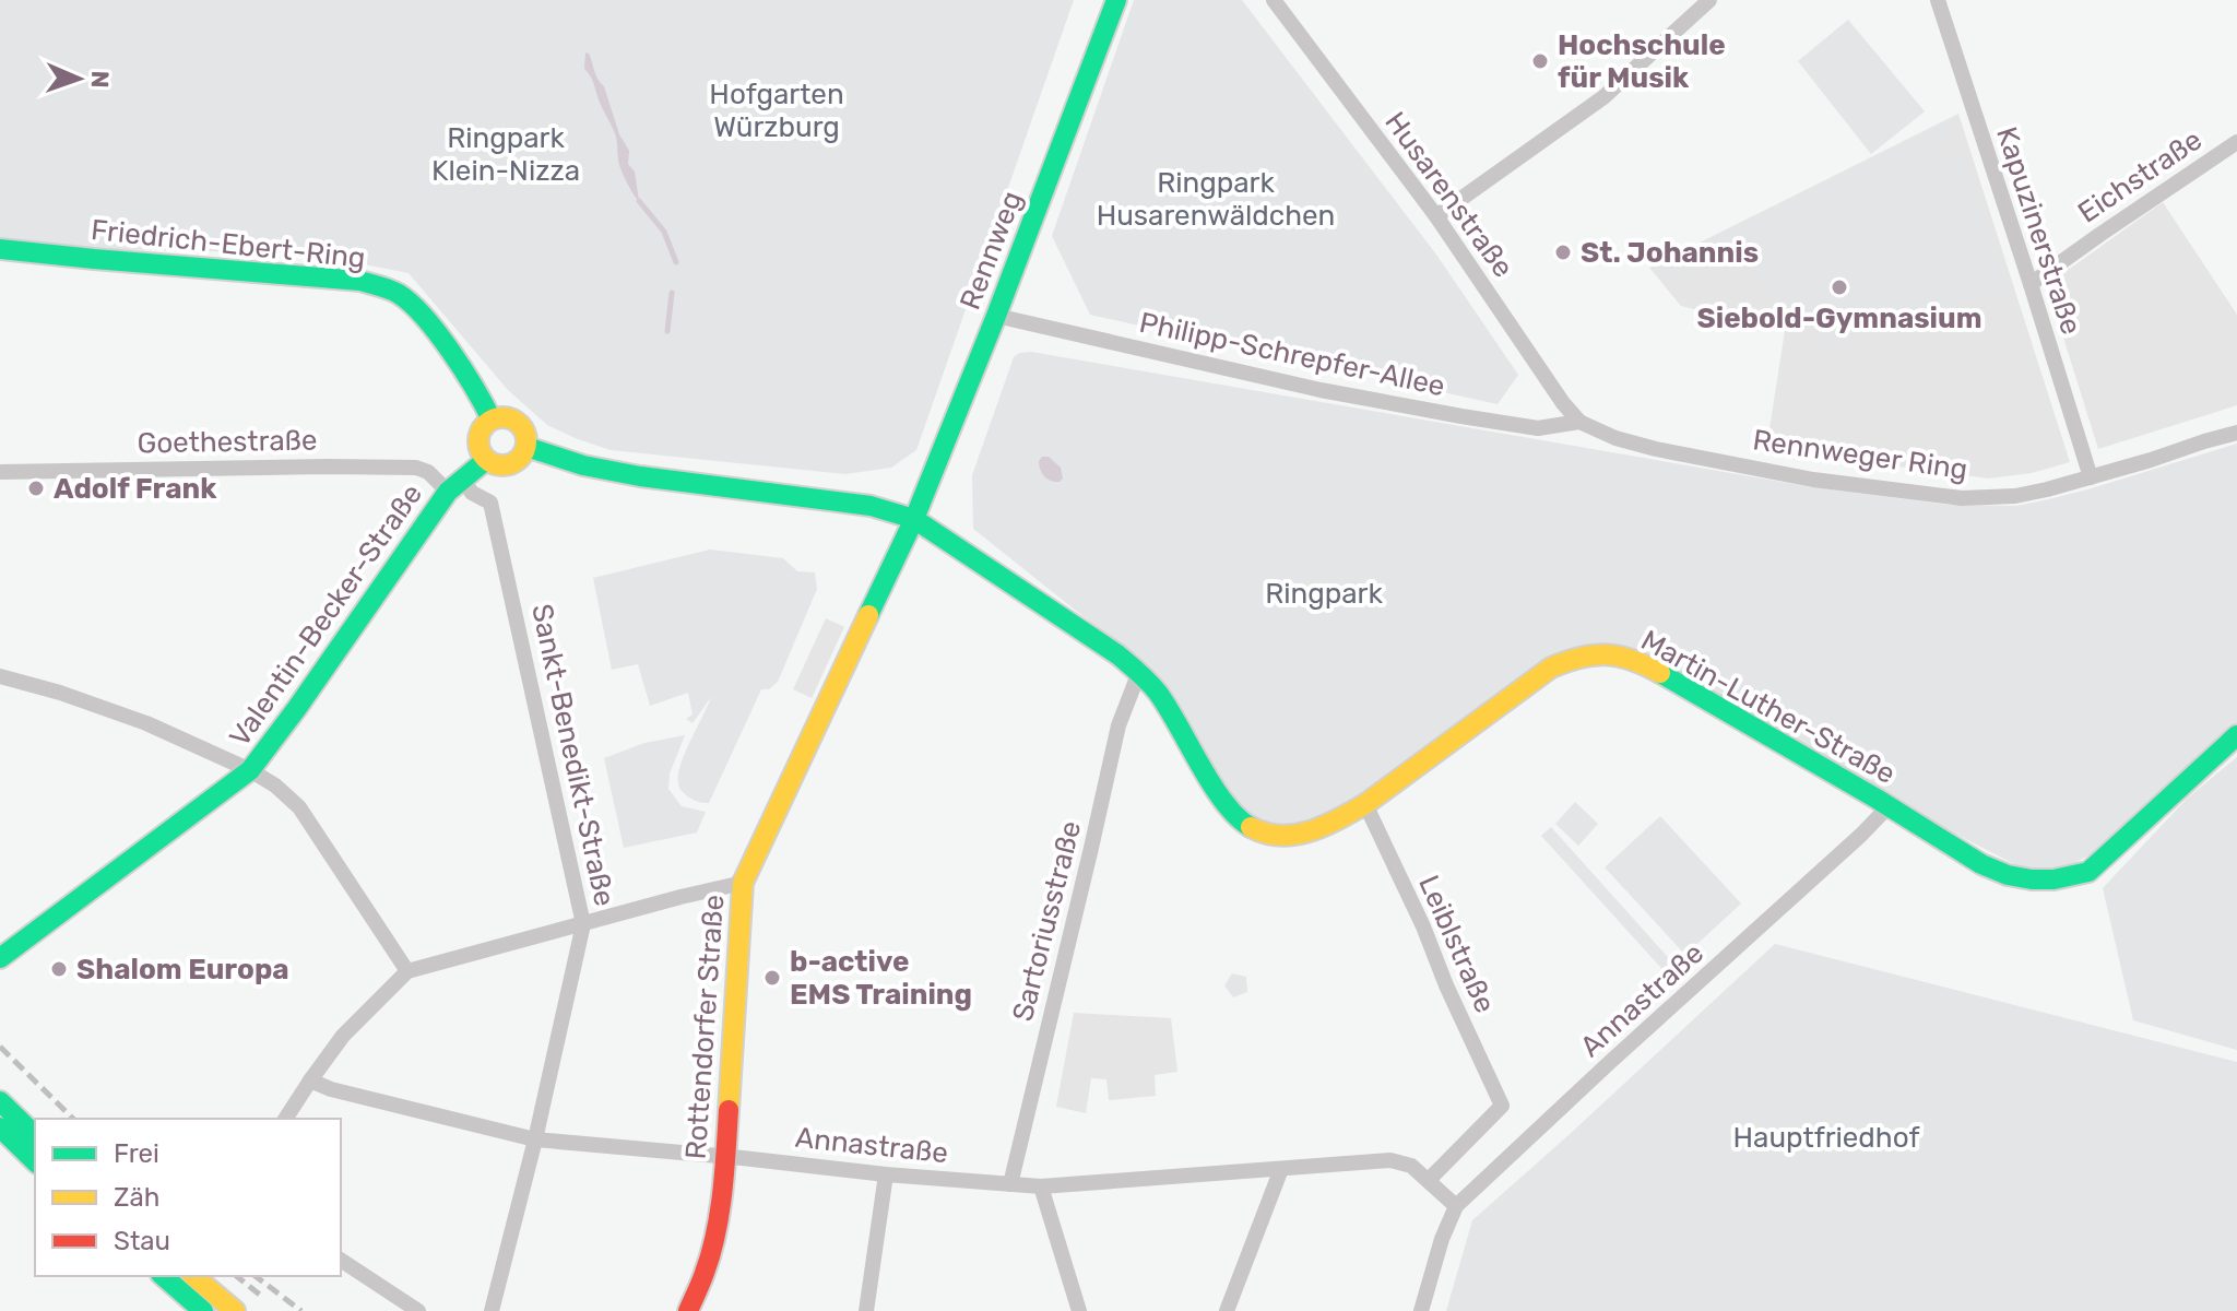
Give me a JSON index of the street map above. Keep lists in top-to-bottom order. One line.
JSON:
{"streets":{"main road":["Friedrich-Ebert-Ring","Rennweg","Valentin-Becker-Straße","Martin-Luther-Straße","Rottendorfer Straße"],"street":["Eichstraße","Husarenstraße","Kapuzinerstraße","Philipp-Schrepfer-Allee","Goethestraße","Rennweger Ring","Sankt-Benedikt-Straße","Sartoriusstraße","Leiblstraße","Annastraße"]},"crossings":[["Eichstraße","Kapuzinerstraße"],["Husarenstraße","Philipp-Schrepfer-Allee"],["Husarenstraße","Rennweger Ring"],["Kapuzinerstraße","Rennweger Ring"],["Friedrich-Ebert-Ring","Valentin-Becker-Straße"],["Rennweg","Philipp-Schrepfer-Allee"],["Rennweg","Martin-Luther-Straße"],["Rennweg","Rottendorfer Straße"],["Philipp-Schrepfer-Allee","Rennweger Ring"],["Goethestraße","Valentin-Becker-Straße"],["Goethestraße","Sankt-Benedikt-Straße"],["Valentin-Becker-Straße","Sankt-Benedikt-Straße"],["Martin-Luther-Straße","Sartoriusstraße"],["Martin-Luther-Straße","Leiblstraße"],["Martin-Luther-Straße","Annastraße"],["Martin-Luther-Straße","Rottendorfer Straße"],["Sankt-Benedikt-Straße","Annastraße"],["Sartoriusstraße","Annastraße"],["Leiblstraße","Annastraße"],["Annastraße","Rottendorfer Straße"]],"parks":["Hofgarten Würzburg","Ringpark Klein-Nizza","Ringpark Husarenwäldchen","Ringpark","Hauptfriedhof"],"places":["Hochschule für Musik","St. Johannis","Siebold-Gymnasium","Adolf Frank","Shalom Europa","b-active EMS Training"],"legend":["Frei","Zäh","Stau"],"north":"right"}
